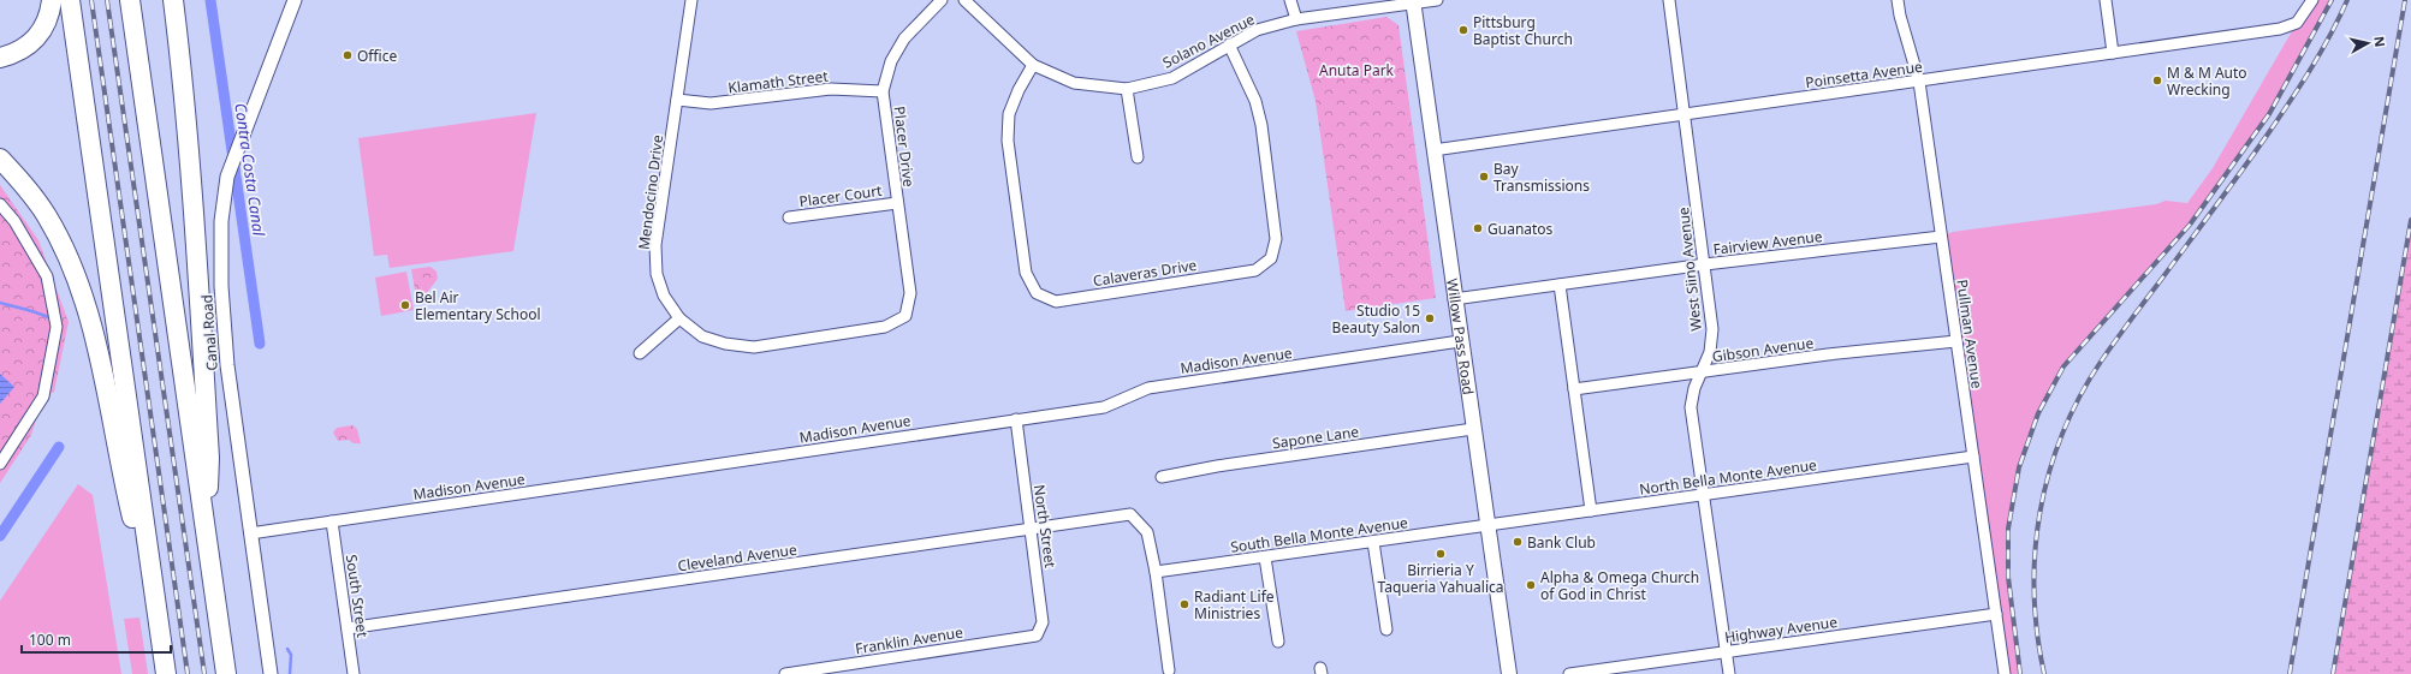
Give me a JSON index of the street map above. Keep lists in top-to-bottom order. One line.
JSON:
{"streets":{"main road":["Willow Pass Road"],"street":["Solano Avenue","Poinsetta Avenue","Klamath Street","Placer Drive","Mendocino Drive","Placer Court","Fairview Avenue","West Siino Avenue","Calaveras Drive","Canal Road","Pullman Avenue","Gibson Avenue","Madison Avenue","Sapone Lane","North Bella Monte Avenue","North Street","South Bella Monte Avenue","Cleveland Avenue","South Street","Highway Avenue","Franklin Avenue"]},"crossings":[["Solano Avenue","Calaveras Drive"],["Solano Avenue","Willow Pass Road"],["Poinsetta Avenue","West Siino Avenue"],["Poinsetta Avenue","Pullman Avenue"],["Poinsetta Avenue","Willow Pass Road"],["Klamath Street","Placer Drive"],["Klamath Street","Mendocino Drive"],["Placer Drive","Mendocino Drive"],["Placer Drive","Placer Court"],["Fairview Avenue","West Siino Avenue"],["Fairview Avenue","Pullman Avenue"],["Fairview Avenue","Willow Pass Road"],["West Siino Avenue","Gibson Avenue"],["West Siino Avenue","North Bella Monte Avenue"],["West Siino Avenue","Highway Avenue"],["Canal Road","Madison Avenue"],["Pullman Avenue","Gibson Avenue"],["Pullman Avenue","North Bella Monte Avenue"],["Pullman Avenue","Highway Avenue"],["Willow Pass Road","Madison Avenue"],["Willow Pass Road","Sapone Lane"],["Willow Pass Road","North Bella Monte Avenue"],["Willow Pass Road","South Bella Monte Avenue"],["Madison Avenue","North Street"],["Madison Avenue","South Street"],["North Bella Monte Avenue","South Bella Monte Avenue"],["North Street","Cleveland Avenue"],["North Street","Franklin Avenue"],["South Bella Monte Avenue","Cleveland Avenue"],["Cleveland Avenue","South Street"]],"water":["Contra Costa Canal"],"parks":["Anuta Park"],"places":["Pittsburg Baptist Church","Office","M & M Auto Wrecking","Bay Transmissions","Guanatos","Bel Air Elementary School","Studio 15 Beauty Salon","Bank Club","Birrieria Y Taqueria Yahualica","Alpha & Omega Church of God in Christ","Radiant Life Ministries"],"scale_bar":"100 m","north":"right"}
